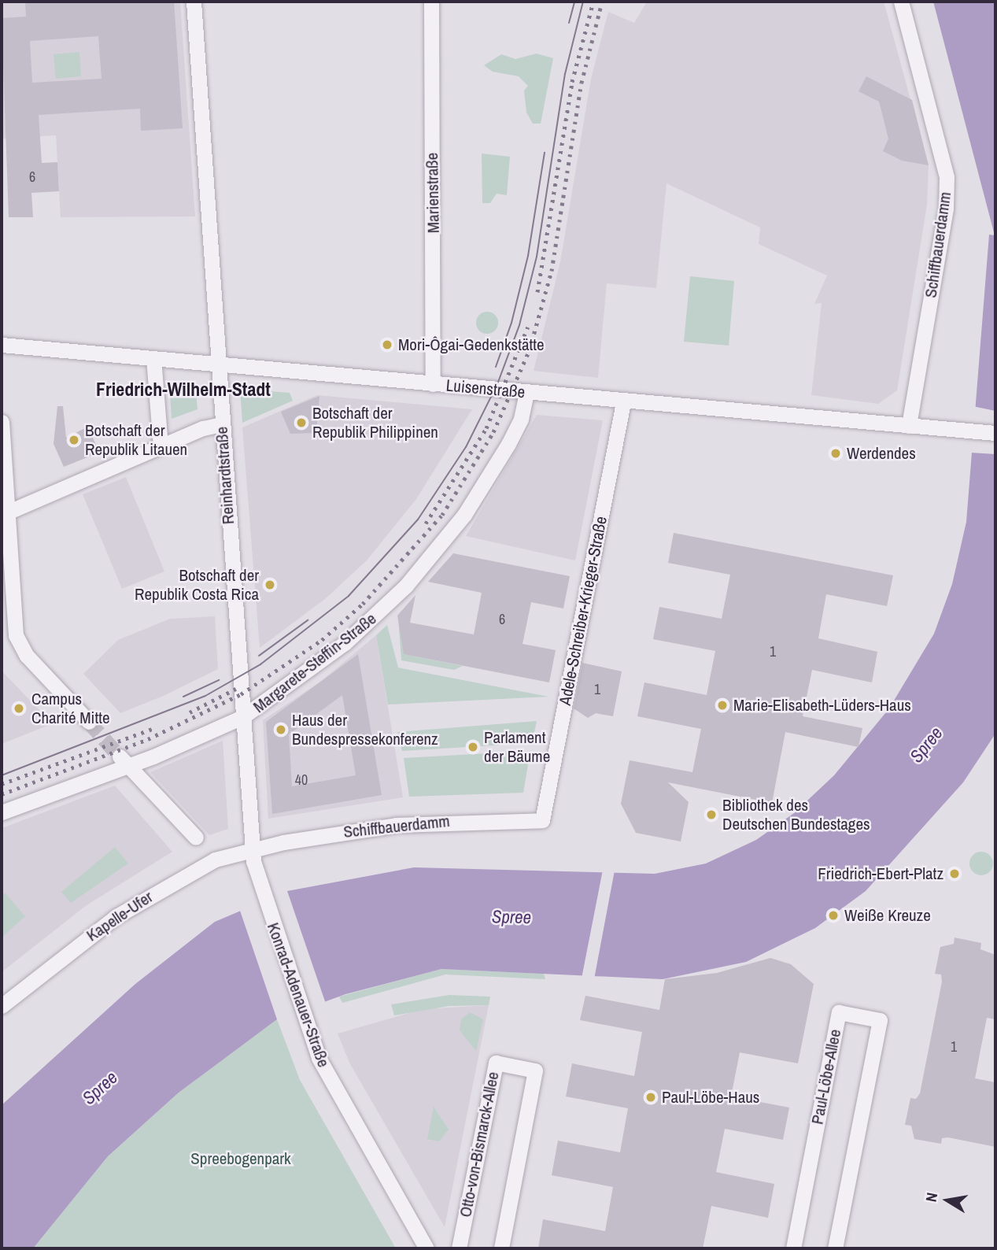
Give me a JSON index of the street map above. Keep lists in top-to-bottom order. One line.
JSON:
{"streets":{"street":["Marienstraße","Schiffbauerdamm","Luisenstraße","Reinhardtstraße","Adele-Schreiber-Krieger-Straße","Margarete-Steffin-Straße","Kapelle-Ufer","Konrad-Adenauer-Straße","Paul-Löbe-Allee","Otto-von-Bismarck-Allee"]},"crossings":[["Marienstraße","Luisenstraße"],["Schiffbauerdamm","Luisenstraße"],["Schiffbauerdamm","Reinhardtstraße"],["Schiffbauerdamm","Adele-Schreiber-Krieger-Straße"],["Schiffbauerdamm","Kapelle-Ufer"],["Schiffbauerdamm","Konrad-Adenauer-Straße"],["Luisenstraße","Reinhardtstraße"],["Luisenstraße","Adele-Schreiber-Krieger-Straße"],["Luisenstraße","Margarete-Steffin-Straße"],["Reinhardtstraße","Margarete-Steffin-Straße"],["Reinhardtstraße","Kapelle-Ufer"],["Reinhardtstraße","Konrad-Adenauer-Straße"],["Kapelle-Ufer","Konrad-Adenauer-Straße"]],"districts":["Friedrich-Wilhelm-Stadt"],"water":["Spree"],"parks":["Spreebogenpark"],"places":["Mori-Ôgai-Gedenkstätte","Botschaft der Republik Philippinen","Botschaft der Republik Litauen","Werdendes","Botschaft der Republik Costa Rica","Marie-Elisabeth-Lüders-Haus","Campus Charité Mitte","Haus der Bundespressekonferenz","Parlament der Bäume","Bibliothek des Deutschen Bundestages","Friedrich-Ebert-Platz","Weiße Kreuze","Paul-Löbe-Haus"],"house_numbers":["6","6","1","1","40","1"],"north":"left"}
